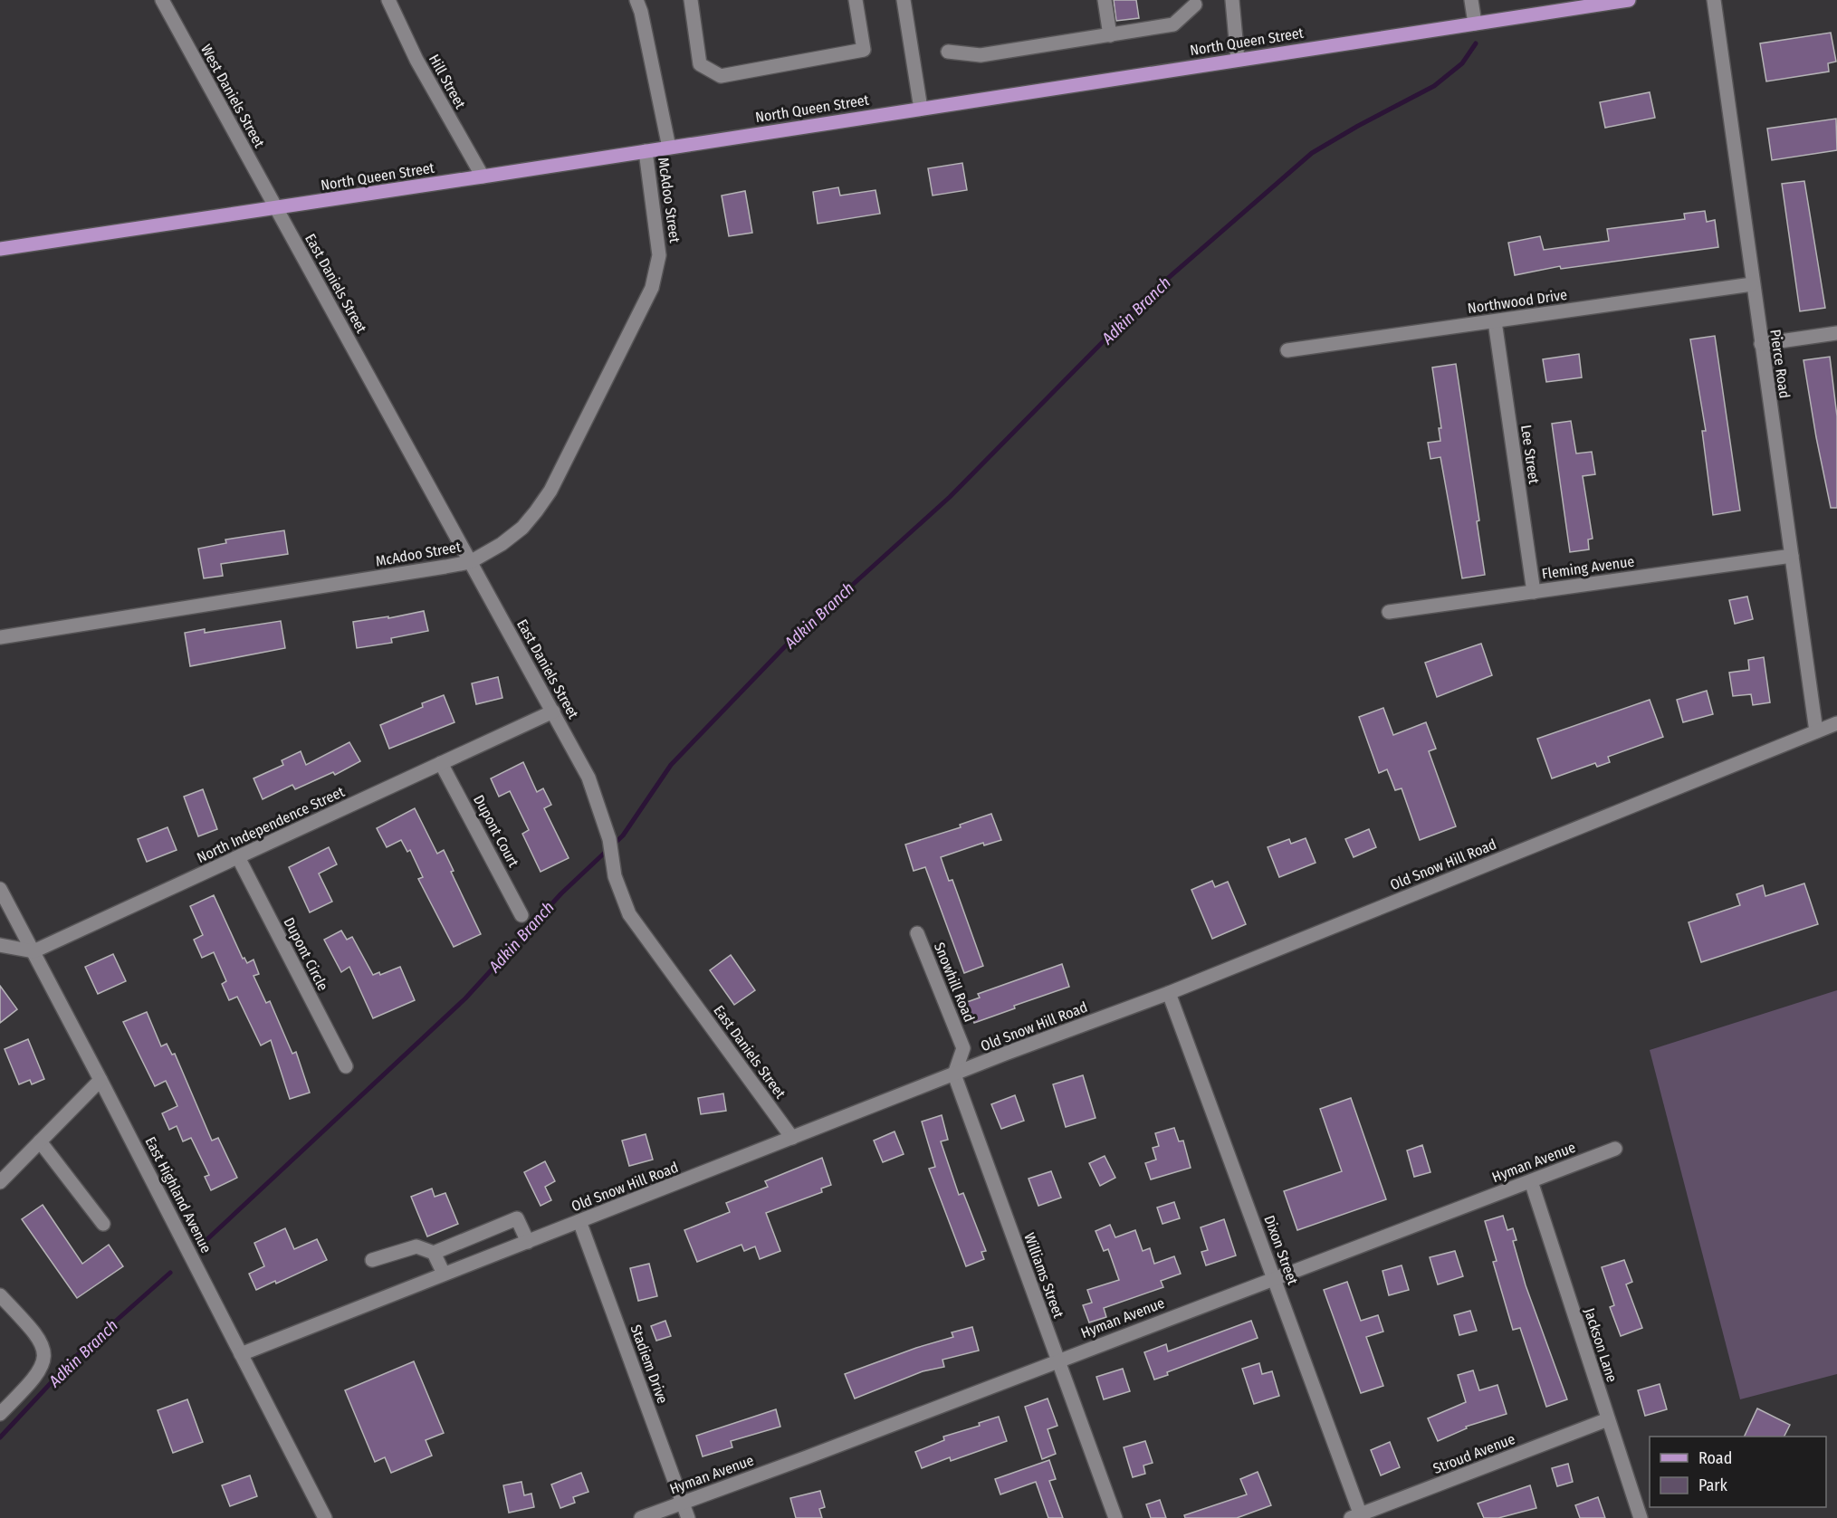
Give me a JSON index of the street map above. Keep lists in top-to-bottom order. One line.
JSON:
{"streets":{"main road":["North Queen Street"],"street":["Hill Street","West Daniels Street","McAdoo Street","East Daniels Street","Northwood Drive","Pierce Road","Lee Street","Fleming Avenue","North Independence Street","Dupont Court","Old Snow Hill Road","Dupont Circle","Snowhill Road","Hyman Avenue","East Highland Avenue","Dixon Street","Williams Street","Jackson Lane","Stadiem Drive","Stroud Avenue"]},"crossings":[["North Queen Street","Hill Street"],["North Queen Street","West Daniels Street"],["North Queen Street","McAdoo Street"],["North Queen Street","East Daniels Street"],["West Daniels Street","East Daniels Street"],["McAdoo Street","East Daniels Street"],["East Daniels Street","North Independence Street"],["East Daniels Street","Old Snow Hill Road"],["Northwood Drive","Pierce Road"],["Northwood Drive","Lee Street"],["Pierce Road","Fleming Avenue"],["Pierce Road","Old Snow Hill Road"],["Lee Street","Fleming Avenue"],["North Independence Street","Dupont Court"],["North Independence Street","Dupont Circle"],["North Independence Street","East Highland Avenue"],["Old Snow Hill Road","Snowhill Road"],["Old Snow Hill Road","East Highland Avenue"],["Old Snow Hill Road","Dixon Street"],["Old Snow Hill Road","Williams Street"],["Old Snow Hill Road","Stadiem Drive"],["Snowhill Road","Williams Street"],["Hyman Avenue","Dixon Street"],["Hyman Avenue","Williams Street"],["Hyman Avenue","Jackson Lane"],["Hyman Avenue","Stadiem Drive"],["Dixon Street","Stroud Avenue"],["Jackson Lane","Stroud Avenue"]],"water":["Adkin Branch"],"legend":["Road","Park"]}
